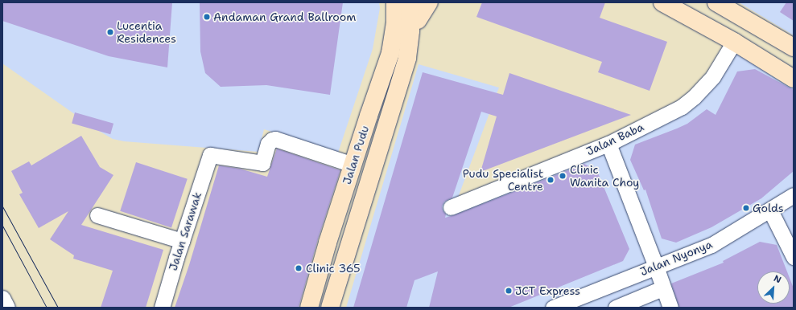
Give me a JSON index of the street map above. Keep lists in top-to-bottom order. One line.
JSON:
{"streets":{"main road":["Jalan Pudu"],"street":["Jalan Baba","Jalan Sarawak","Jalan Nyonya"]},"crossings":[["Jalan Pudu","Jalan Sarawak"]],"places":["Andaman Grand Ballroom","Lucentia Residences","Clinic Wanita Choy","Pudu Specialist Centre","Golds","Clinic 365","JCT Express"],"north":"top right"}
